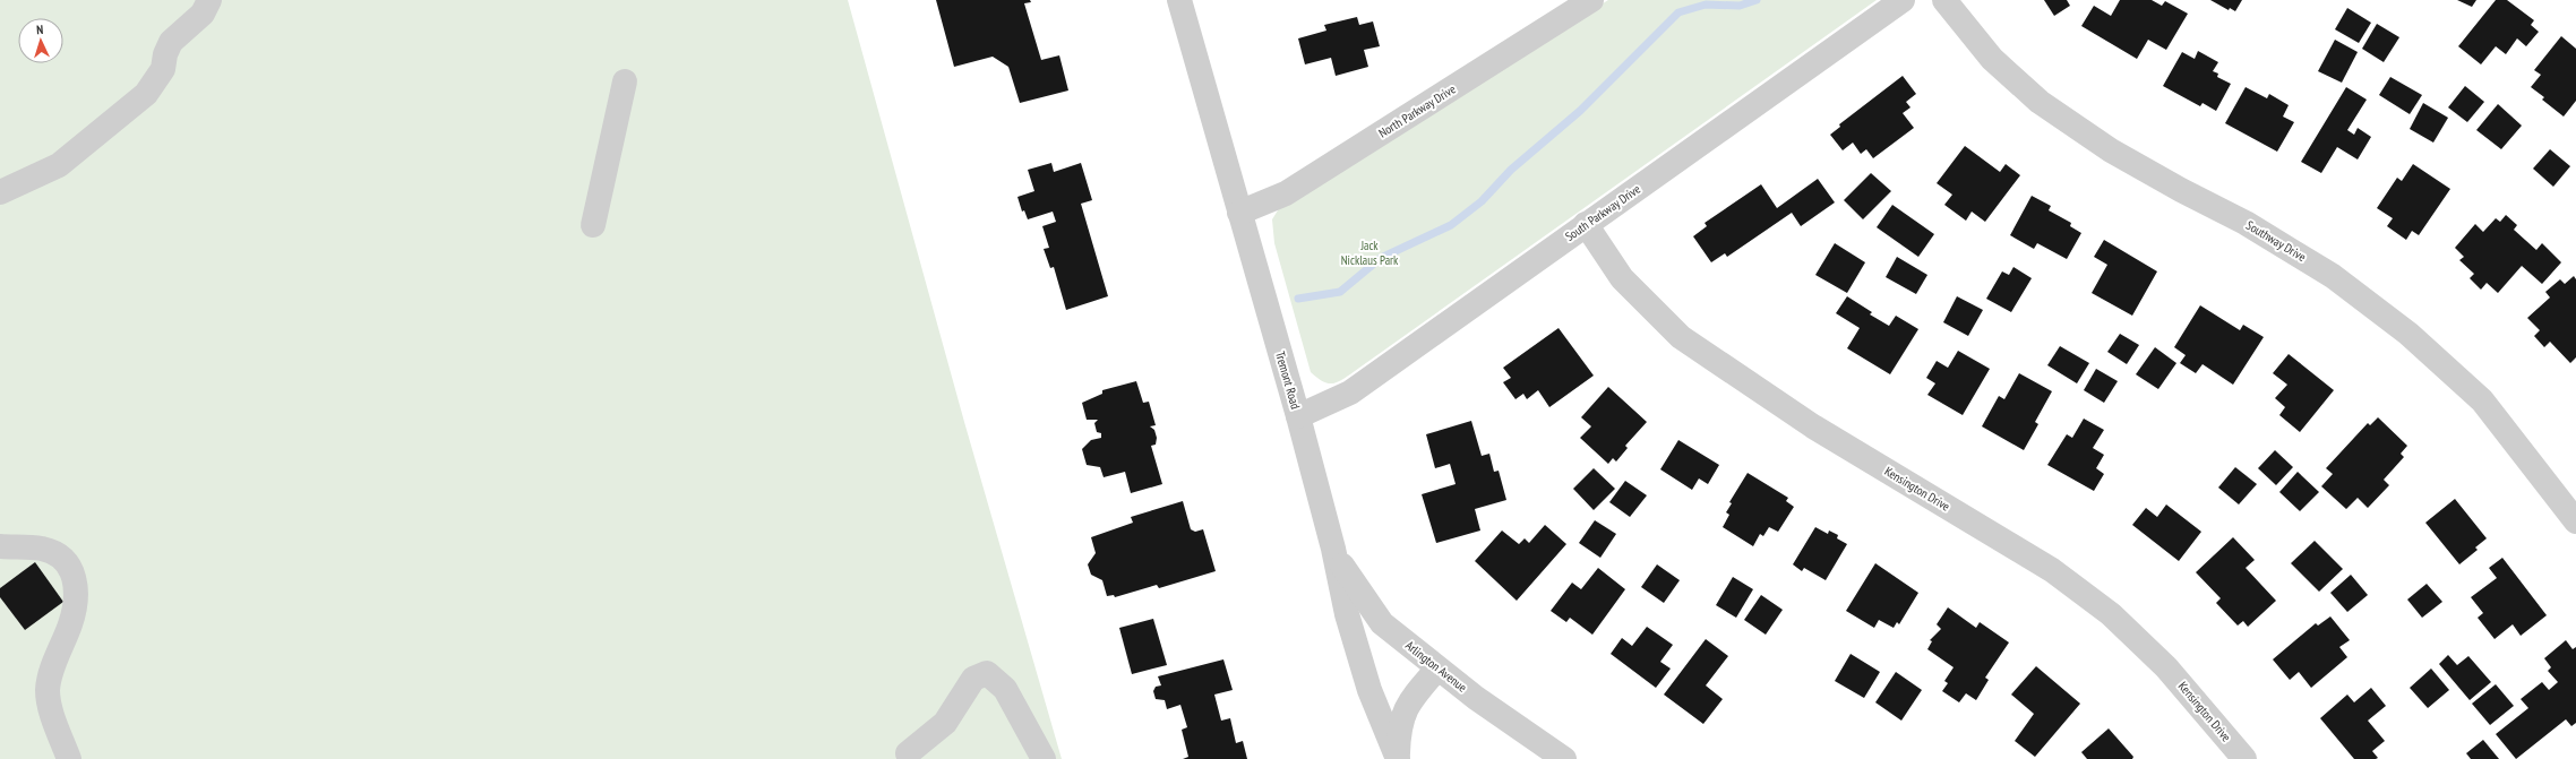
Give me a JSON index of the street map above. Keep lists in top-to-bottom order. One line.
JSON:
{"streets":{"street":["North Parkway Drive","South Parkway Drive","Southway Drive","Tremont Road","Kensington Drive","Arlington Avenue"]},"crossings":[["North Parkway Drive","Tremont Road"],["South Parkway Drive","Tremont Road"],["South Parkway Drive","Kensington Drive"],["Tremont Road","Arlington Avenue"]],"parks":["Jack Nicklaus Park"],"north":"top"}
